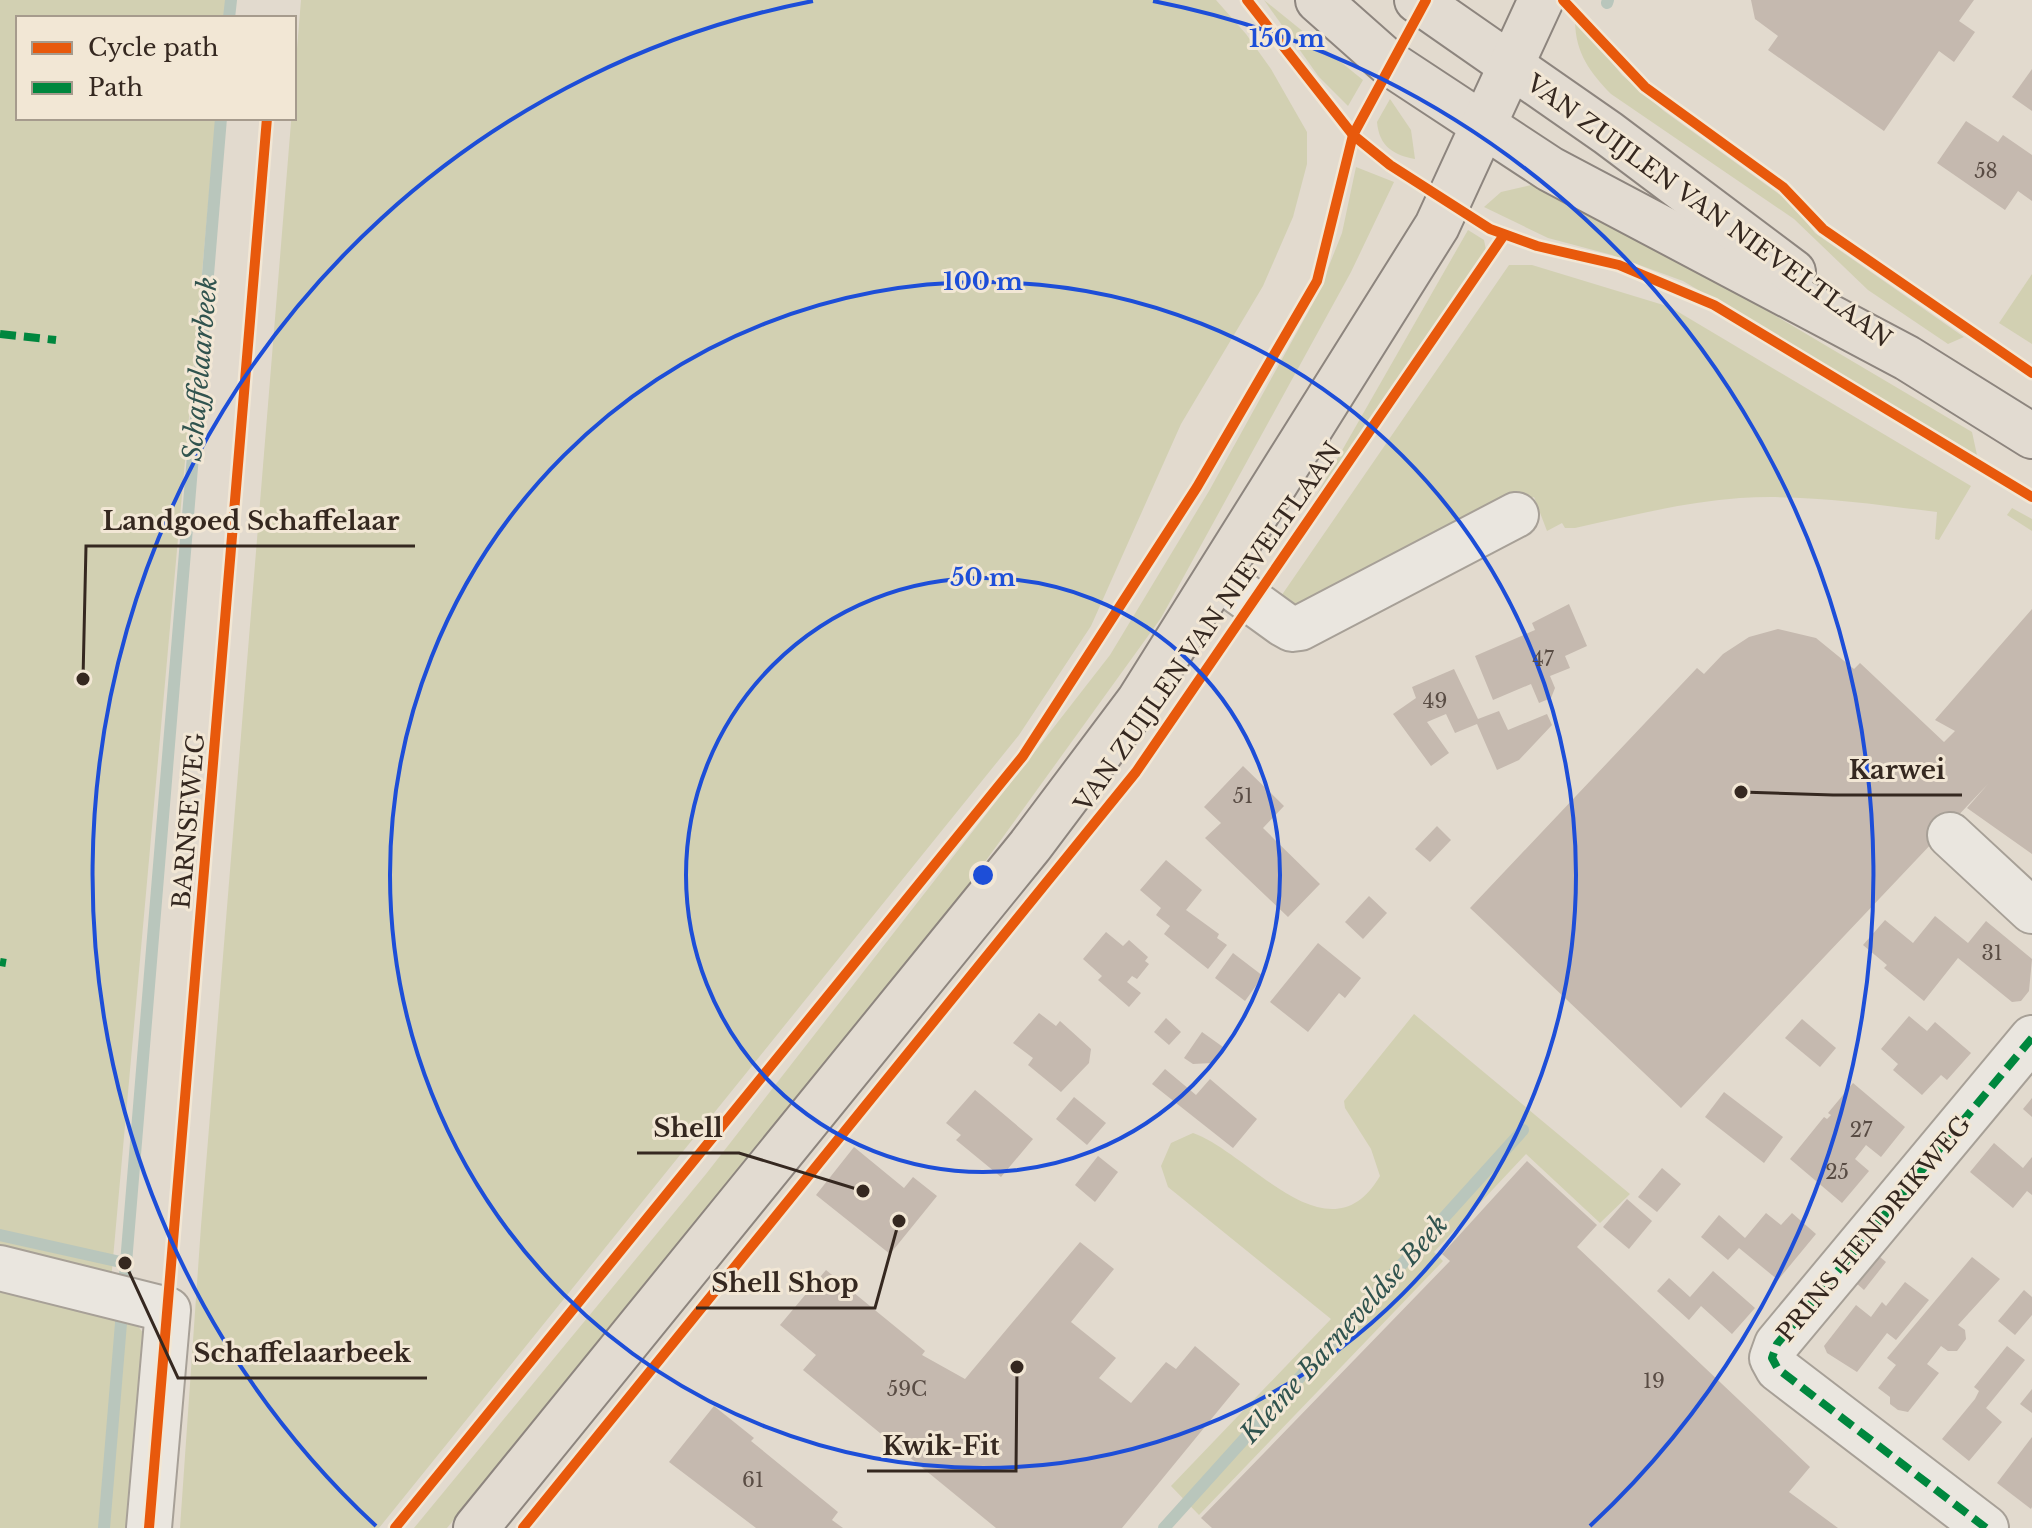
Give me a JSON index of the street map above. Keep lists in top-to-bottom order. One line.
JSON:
{"streets":{"main road":["VAN ZUIJLEN VAN NIEVELTLAAN"],"street":["PRINS HENDRIKWEG"],"cycle path":["BARNSEWEG"]},"water":["Schaffelaarbeek","Kleine Barneveldse Beek"],"places":["Landgoed Schaffelaar","Karwei","Shell","Shell Shop","Schaffelaarbeek","Kwik-Fit"],"house_numbers":["58","47","49","51","31","27","25","19","59C","61"],"legend":["Cycle path","Path"],"rings":["150 m","100 m","50 m"]}
